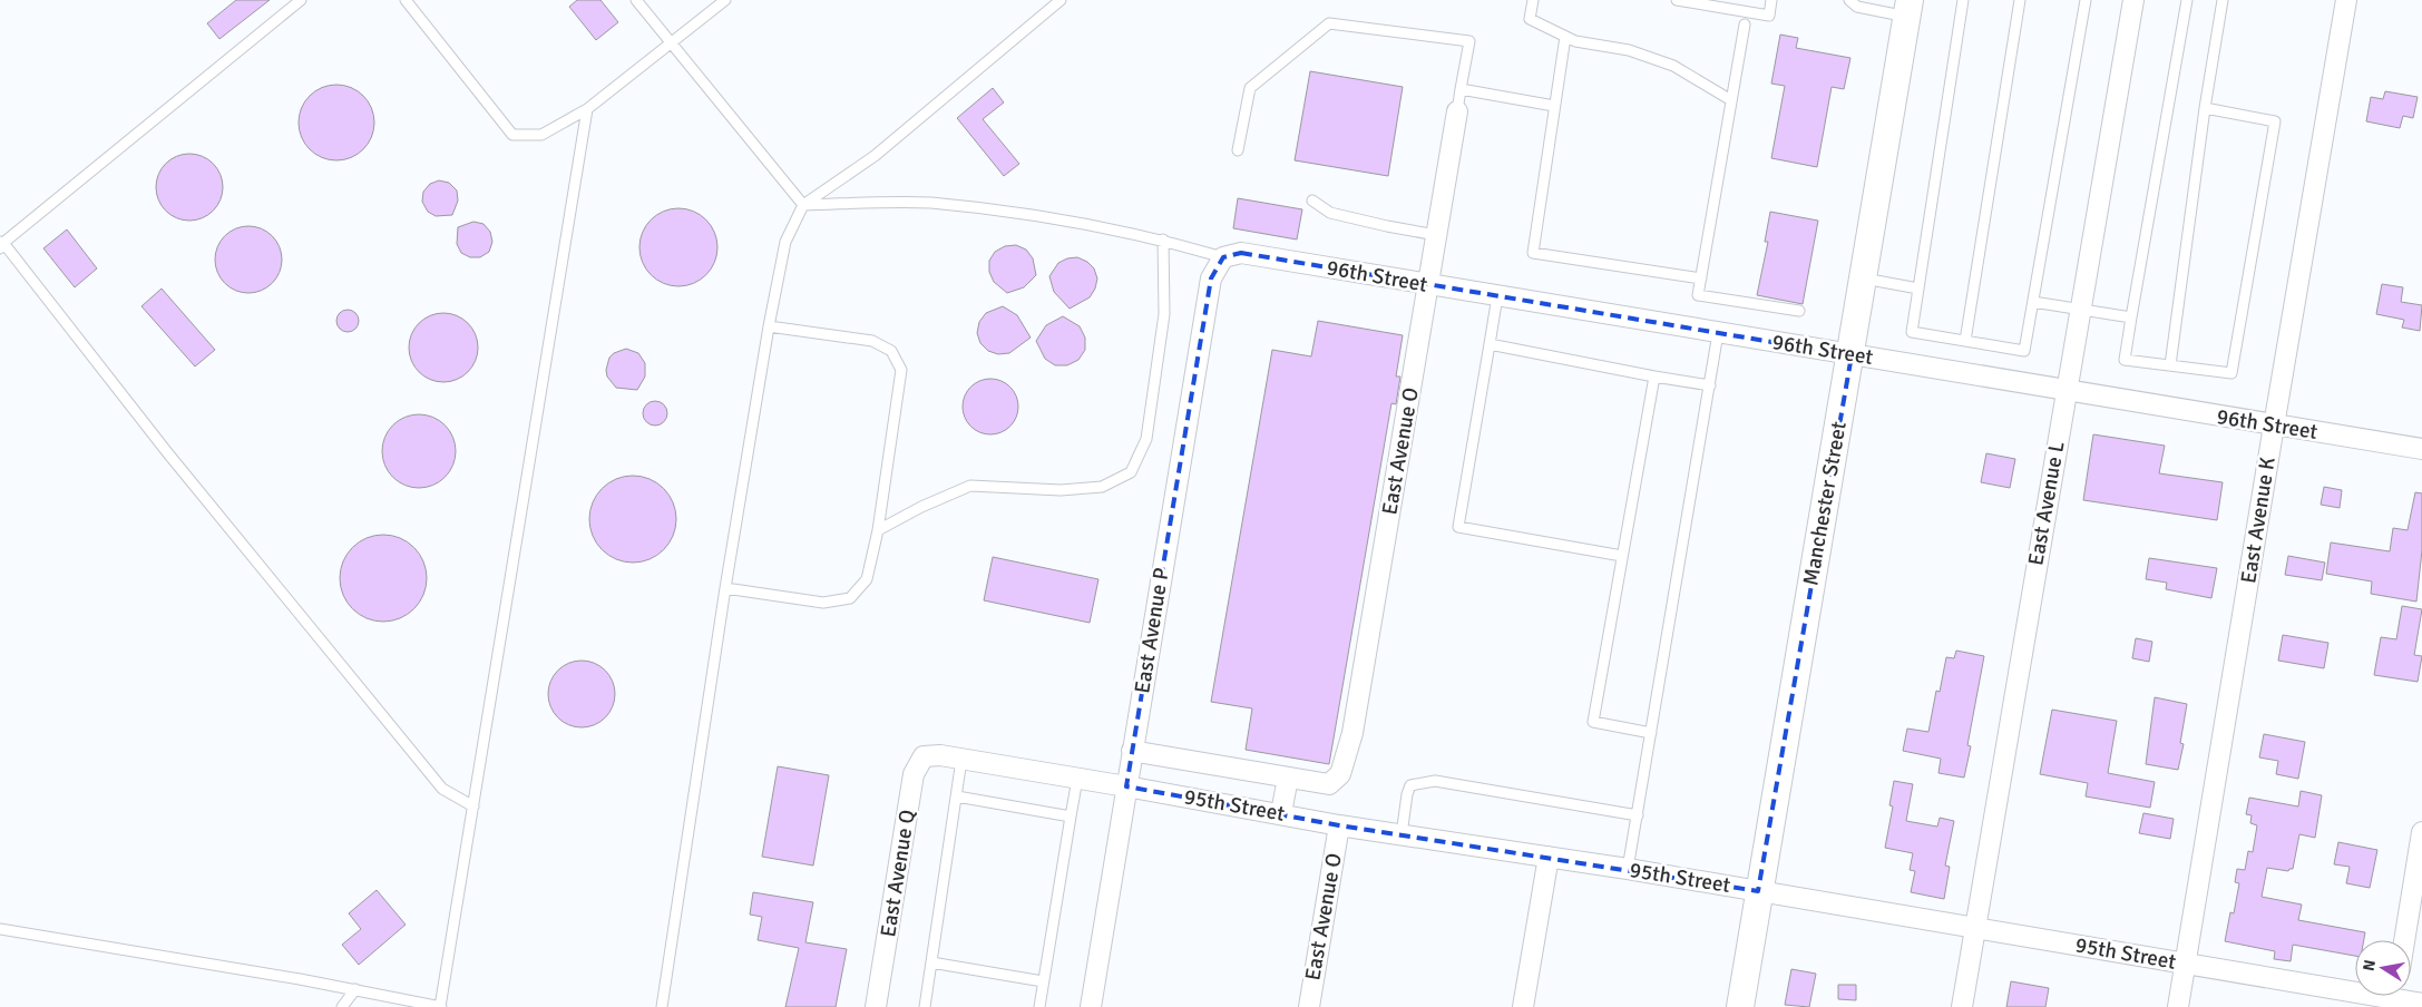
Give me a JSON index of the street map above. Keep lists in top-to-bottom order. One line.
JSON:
{"streets":{"street":["96th Street","East Avenue O","Manchester Street","East Avenue L","East Avenue K","East Avenue P","95th Street","East Avenue Q"]},"crossings":[["96th Street","East Avenue O"],["96th Street","Manchester Street"],["96th Street","East Avenue L"],["96th Street","East Avenue K"],["96th Street","East Avenue P"],["East Avenue O","95th Street"],["Manchester Street","95th Street"],["East Avenue L","95th Street"],["East Avenue K","95th Street"],["East Avenue P","95th Street"],["95th Street","East Avenue Q"]],"north":"left"}
